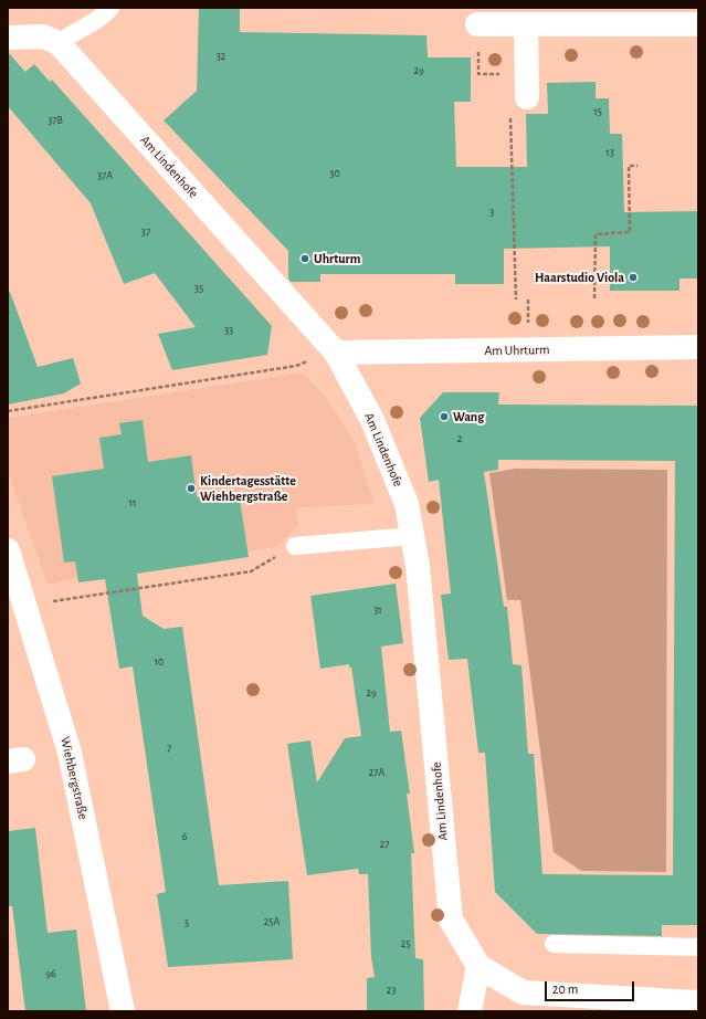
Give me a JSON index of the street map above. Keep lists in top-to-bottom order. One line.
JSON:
{"streets":{"street":["Am Lindenhofe","Am Uhrturm","Wiehbergstraße"]},"crossings":[["Am Lindenhofe","Am Uhrturm"]],"places":["Uhrturm","Haarstudio Viola","Wang","Kindertagesstätte Wiehbergstraße"],"house_numbers":["32","29","15","37B","13","30","37A","3","37","35","33","2","11","31","10","29","7","27A","6","27","25A","5","25","96","23"],"scale_bar":"20 m"}
